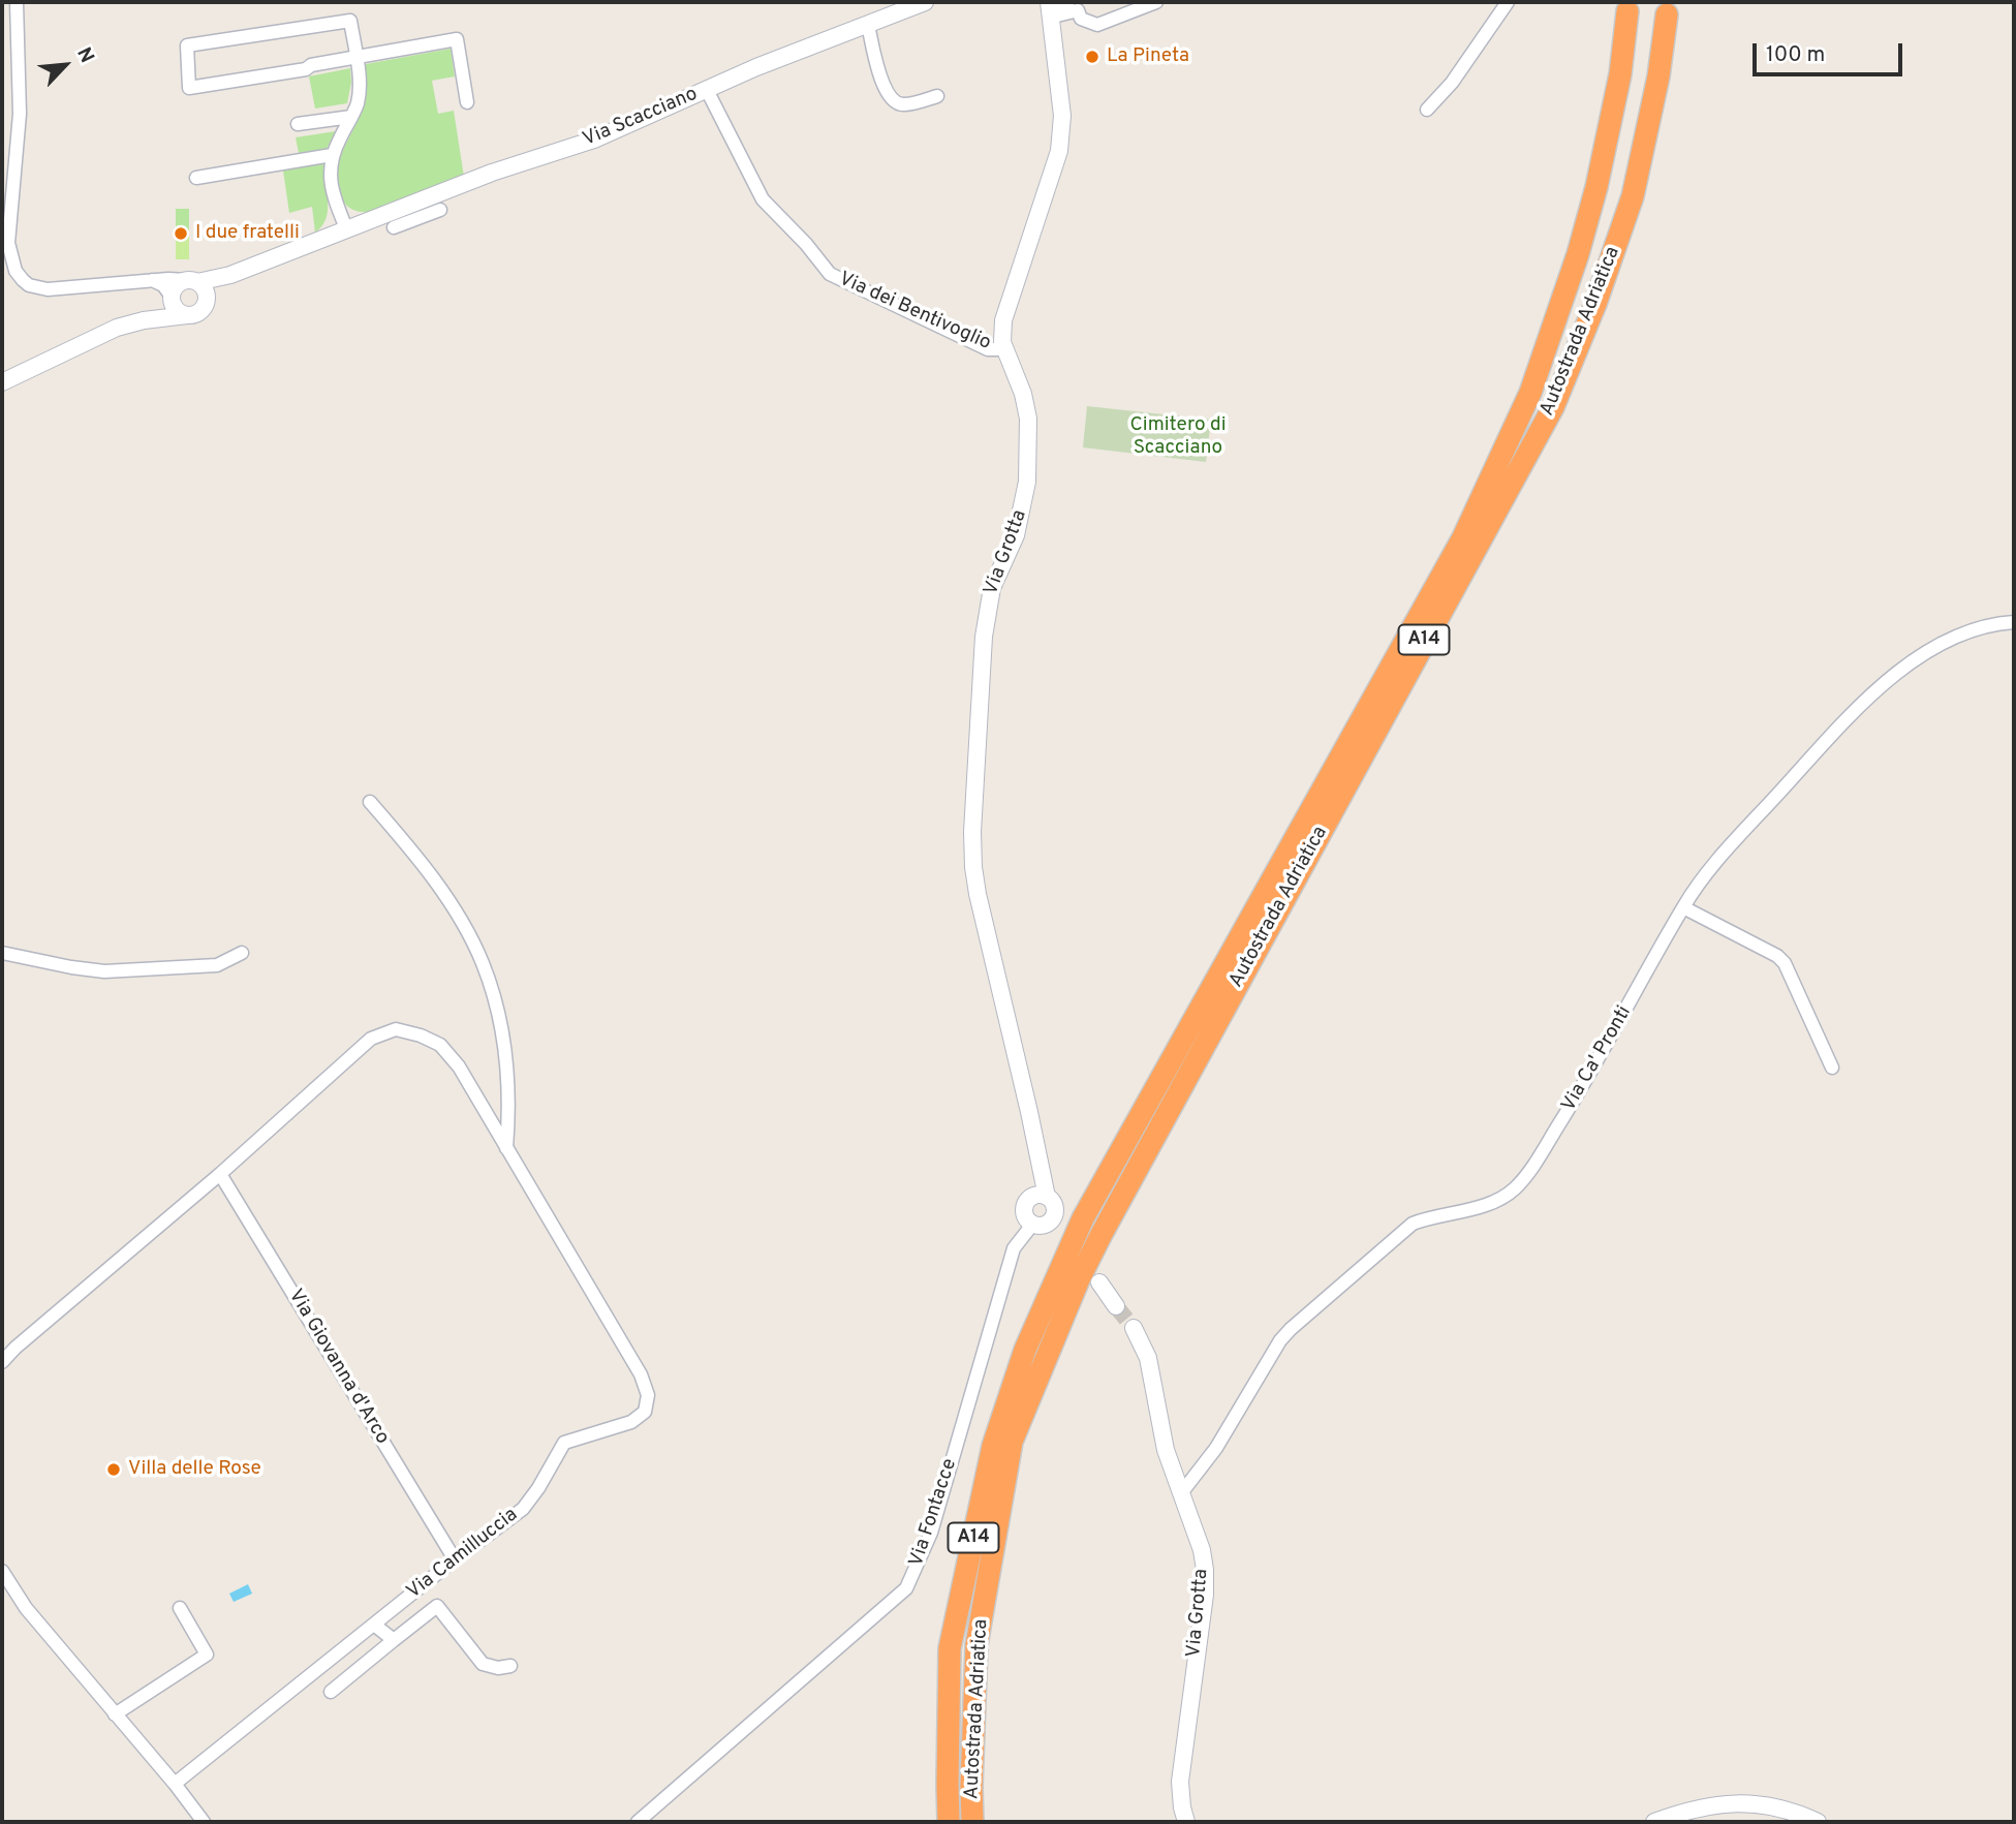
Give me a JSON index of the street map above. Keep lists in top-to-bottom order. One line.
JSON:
{"streets":{"highway":["Autostrada Adriatica","A14"],"street":["Via Scacciano","Via dei Bentivoglio","Via Grotta","Via Ca' Pronti","Via Giovanna d'Arco","Via Fontacce","Via Camilluccia"]},"crossings":[["Via Scacciano","Via dei Bentivoglio"],["Via dei Bentivoglio","Via Grotta"],["Via Grotta","Via Ca' Pronti"],["Via Grotta","Via Fontacce"],["Via Giovanna d'Arco","Via Camilluccia"]],"parks":["Cimitero di Scacciano"],"places":["La Pineta","I due fratelli","Villa delle Rose"],"scale_bar":"100 m","north":"top right"}
